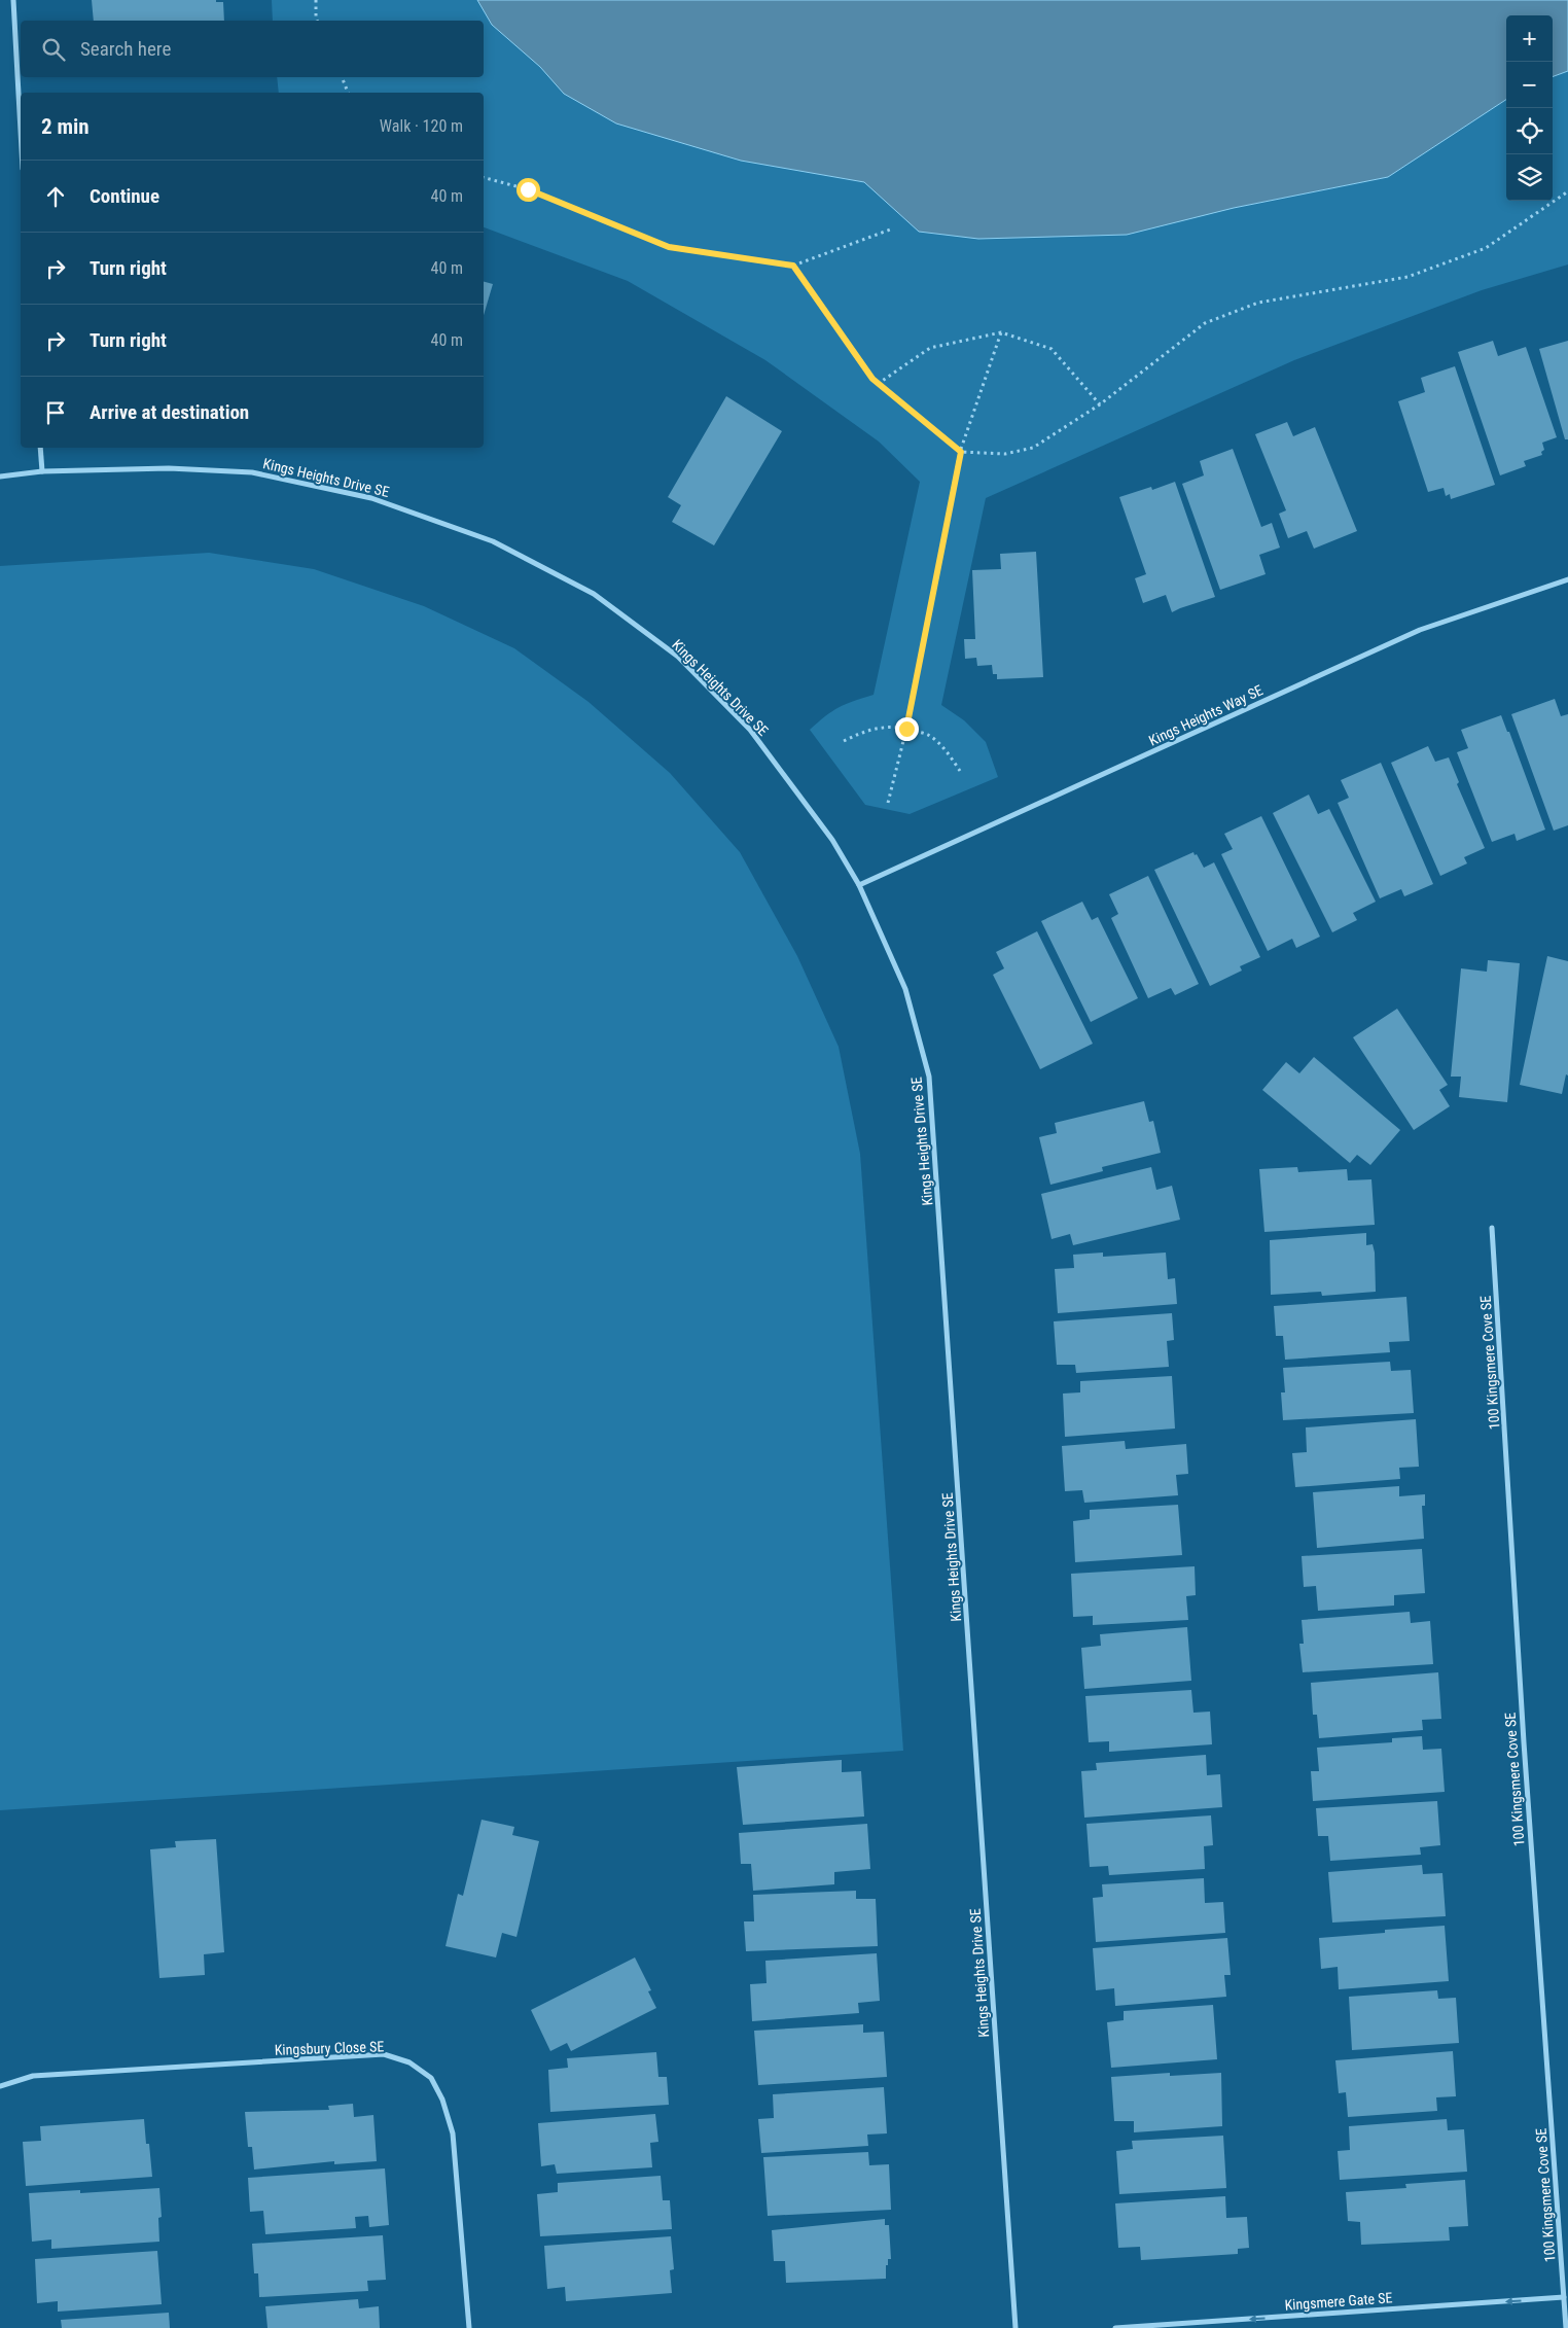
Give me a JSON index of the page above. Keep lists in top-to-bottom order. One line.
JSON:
{"streets":{"street":["Kings Heights Drive SE","Kings Heights Way SE","100 Kingsmere Cove SE","Kingsbury Close SE","Kingsmere Gate SE"]},"crossings":[["Kings Heights Drive SE","Kings Heights Way SE"],["100 Kingsmere Cove SE","Kingsmere Gate SE"]],"one_way":["Kingsmere Gate SE"],"page":{"map_buttons":["+","−"],"search":"Search here","heading":["2 min","Walk · 120 m"],"list":[["Continue","40 m"],["Turn right","40 m"],["Turn right","40 m"],"Arrive at destination"]}}
